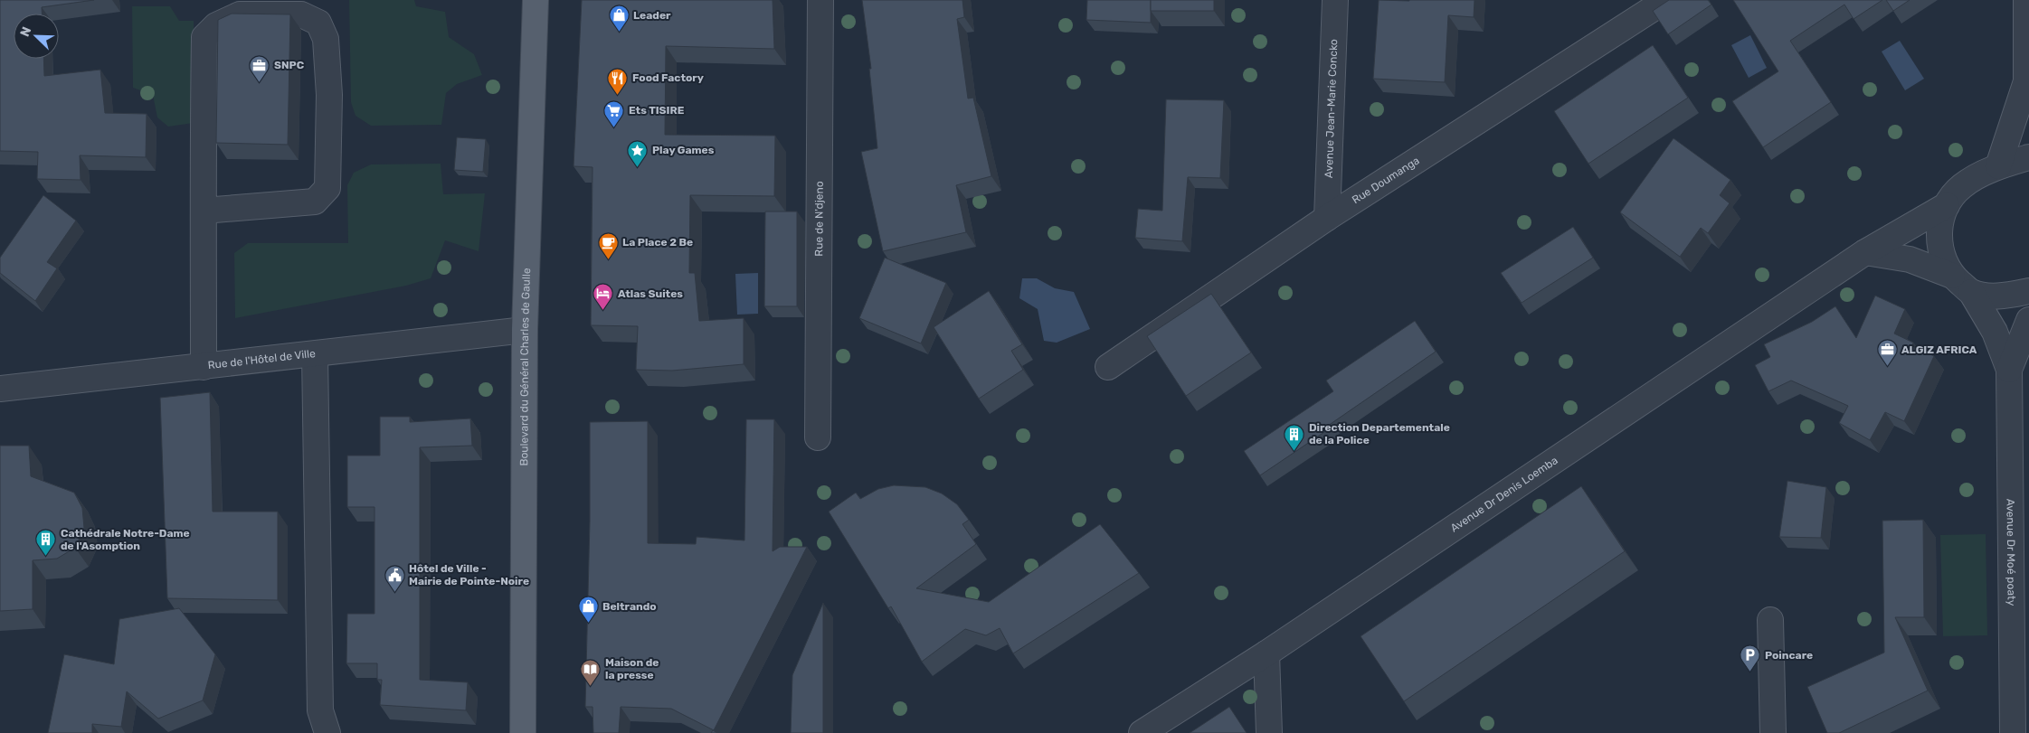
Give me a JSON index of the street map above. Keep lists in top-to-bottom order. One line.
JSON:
{"streets":{"main road":["Boulevard du Général Charles de Gaulle"],"street":["Avenue Jean-Marie Concko","Rue Doumanga","Rue de N'djeno","Rue de l'Hôtel de Ville","Avenue Dr Denis Loemba","Avenue Dr Moé poaty"]},"crossings":[["Avenue Jean-Marie Concko","Rue Doumanga"],["Rue de l'Hôtel de Ville","Boulevard du Général Charles de Gaulle"]],"places":{"shop":["Leader","Beltrando"],"office":["SNPC","ALGIZ AFRICA"],"restaurant":["Food Factory"],"supermarket":["Ets TISIRE"],"place":["Play Games"],"cafe":["La Place 2 Be"],"hotel":["Atlas Suites"],"building":["Direction Departementale de la Police","Cathédrale Notre-Dame de l'Asomption"],"public building":["Hôtel de Ville - Mairie de Pointe-Noire"],"parking":["Poincare"],"library":["Maison de la presse"]},"north":"top left"}
